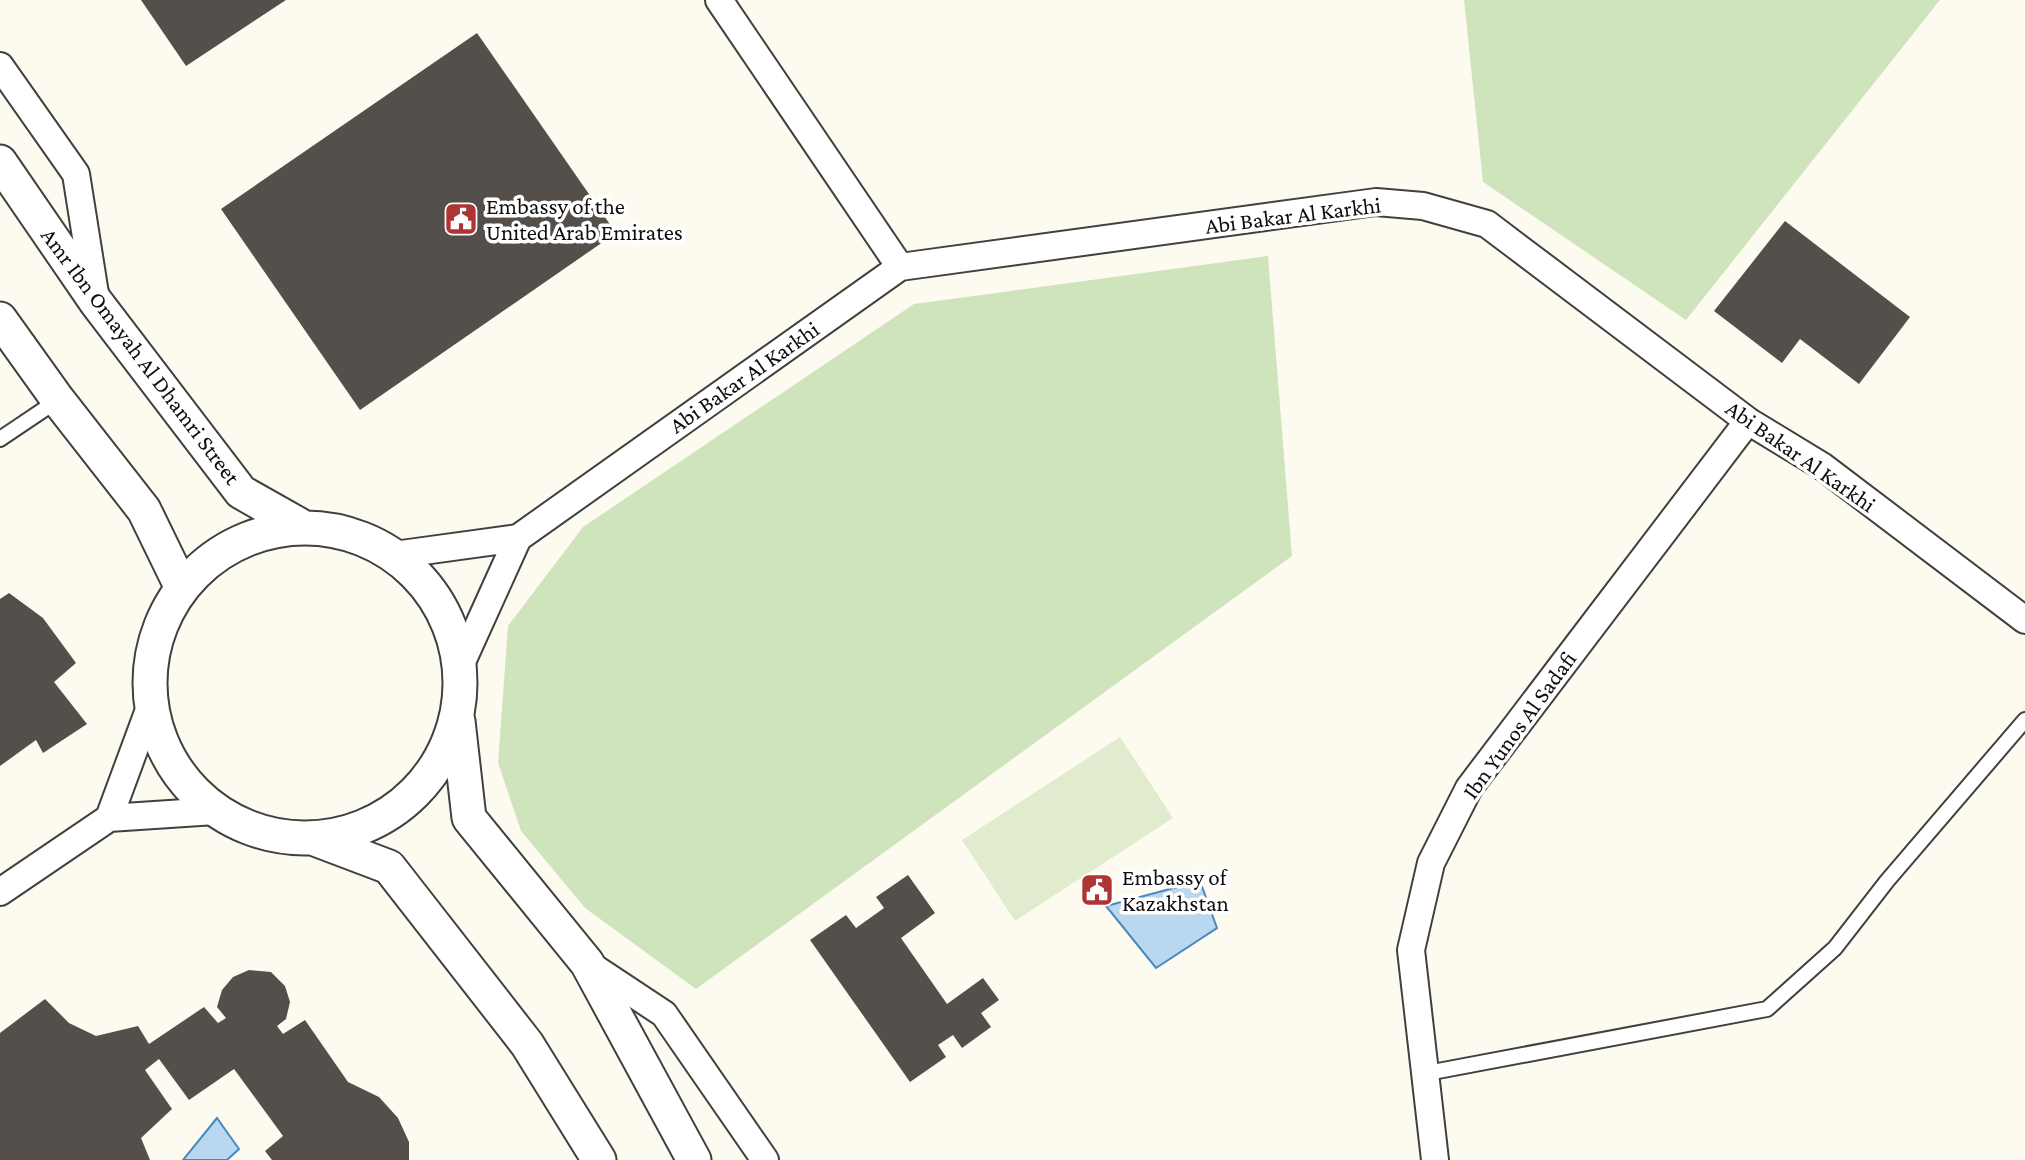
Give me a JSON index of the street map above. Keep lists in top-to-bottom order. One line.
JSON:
{"streets":{"street":["Abi Bakar Al Karkhi","Amr Ibn Omayah Al Dhamri Street","Ibn Yunos Al Sadafi"]},"crossings":[["Abi Bakar Al Karkhi","Ibn Yunos Al Sadafi"]],"places":{"public building":["Embassy of the United Arab Emirates","Embassy of Kazakhstan"]}}
